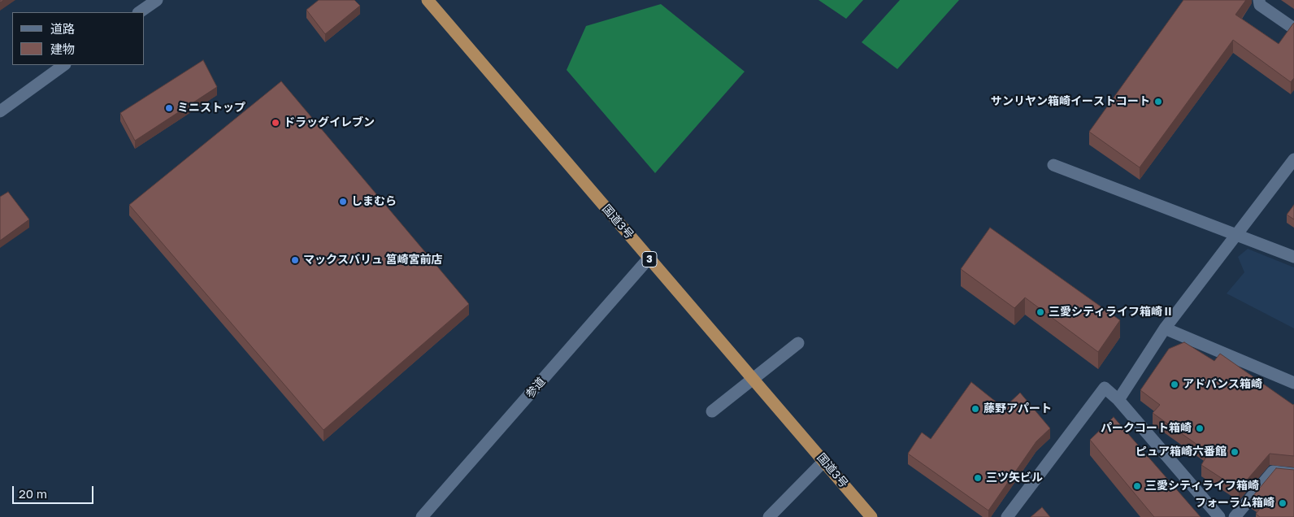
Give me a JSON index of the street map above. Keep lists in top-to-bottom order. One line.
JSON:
{"streets":{"highway":["国道3号","3"],"street":["参道"]},"crossings":[["国道3号","参道"]],"places":["サンリヤン箱崎イーストコート","ミニストップ","ドラッグイレブン","しまむら","マックスバリュ 筥崎宮前店","三愛シティライフ箱崎Ⅱ","アドバンス箱崎","藤野アパート","パークコート箱崎","ピュア箱崎六番館","三ツ矢ビル","三愛シティライフ箱崎","フォーラム箱崎"],"legend":["道路","建物"],"scale_bar":"20 m"}
